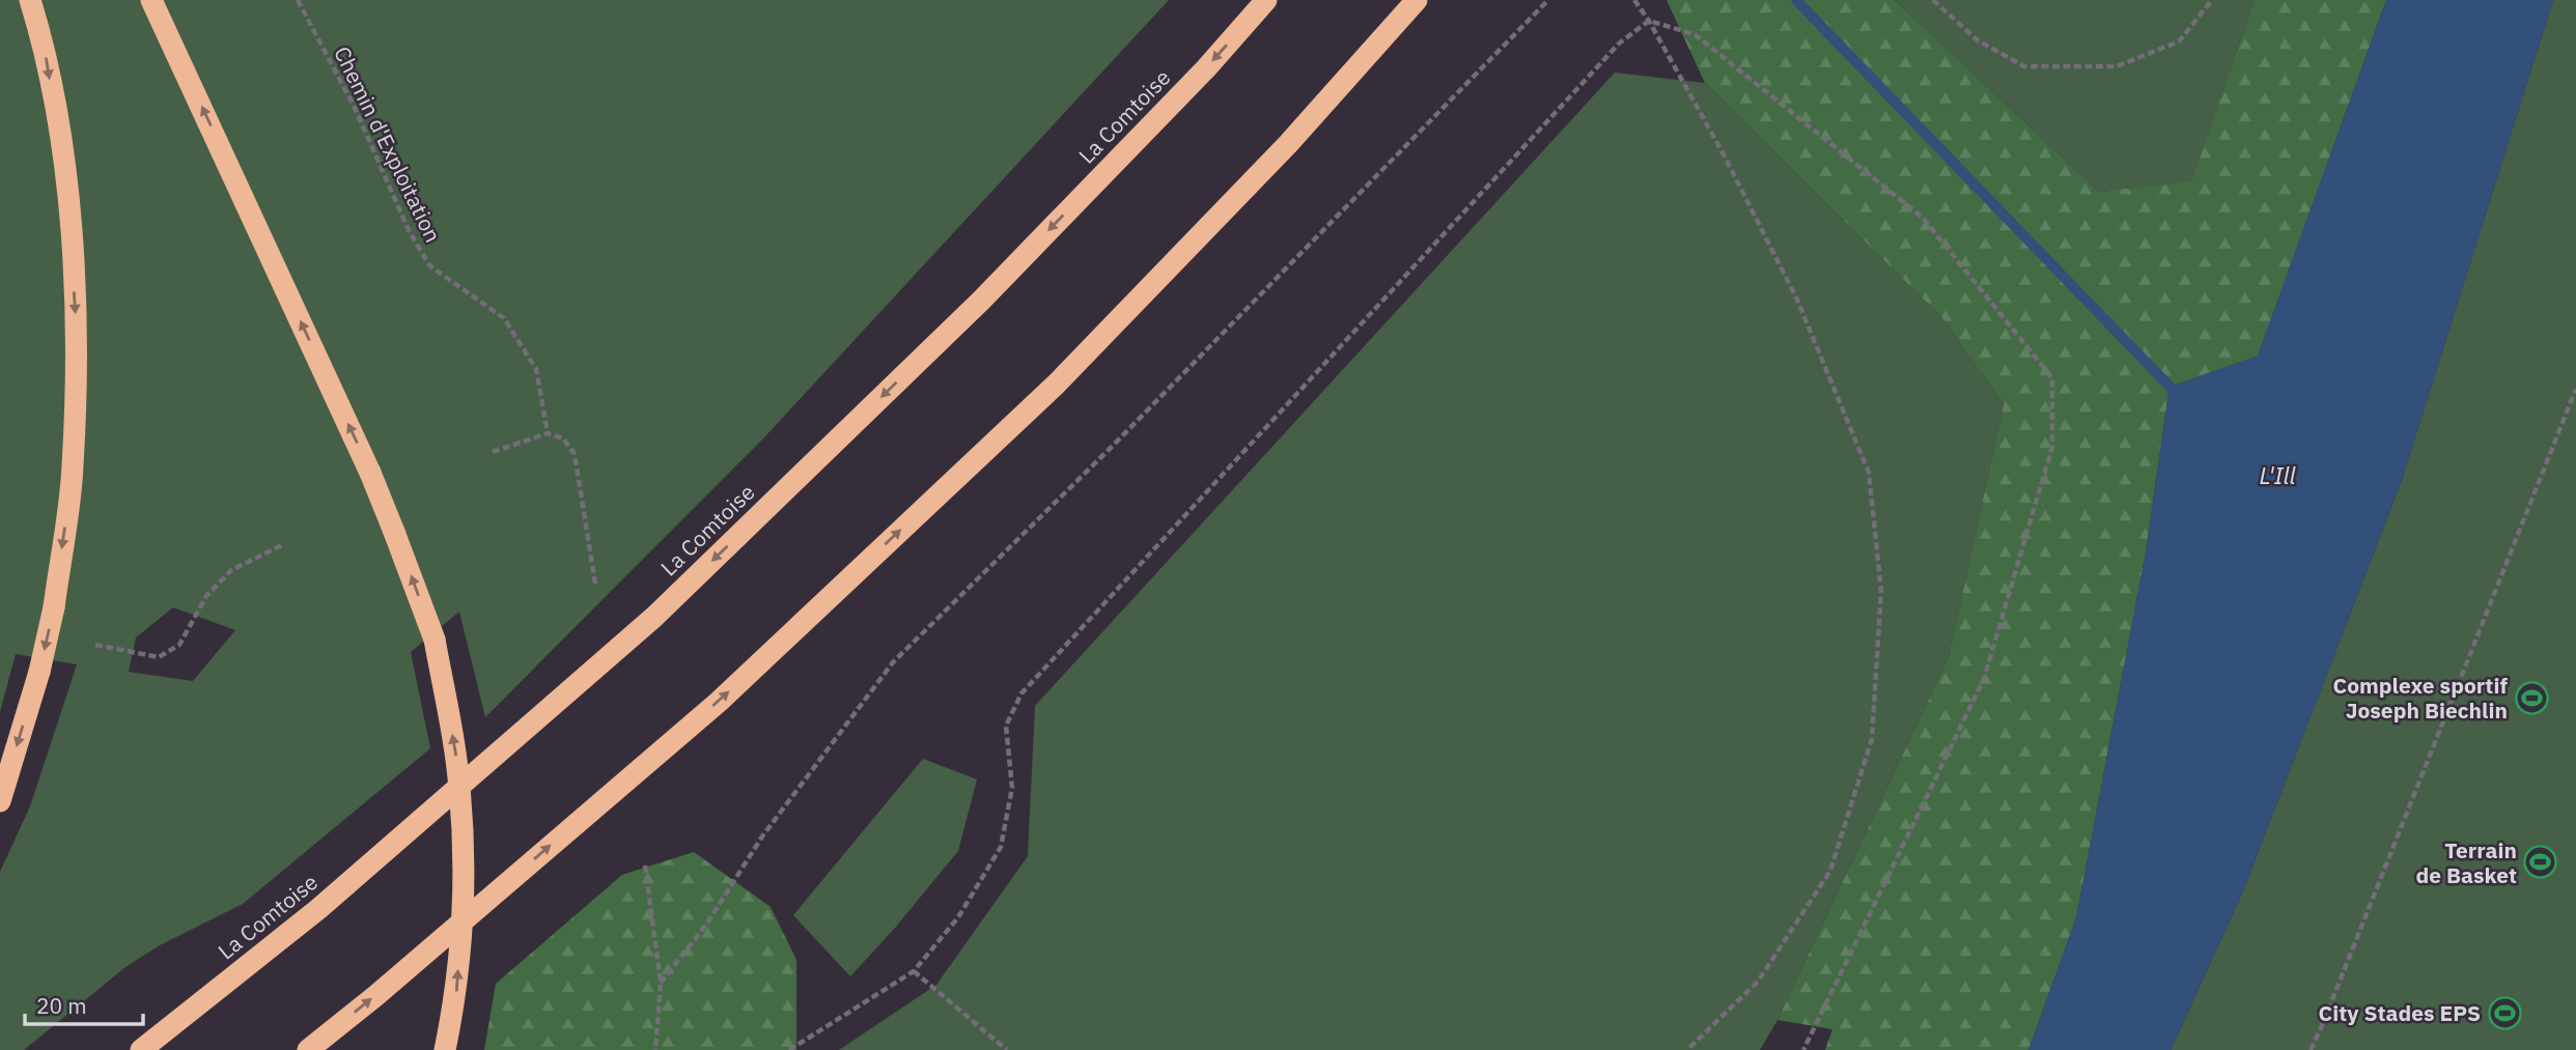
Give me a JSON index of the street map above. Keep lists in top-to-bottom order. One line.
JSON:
{"streets":{"highway":["La Comtoise"],"path":["Chemin d'Exploitation"]},"water":["L'Ill"],"places":{"sports":["Complexe sportif Joseph Biechlin","Terrain de Basket","City Stades EPS"]},"scale_bar":"20 m"}
